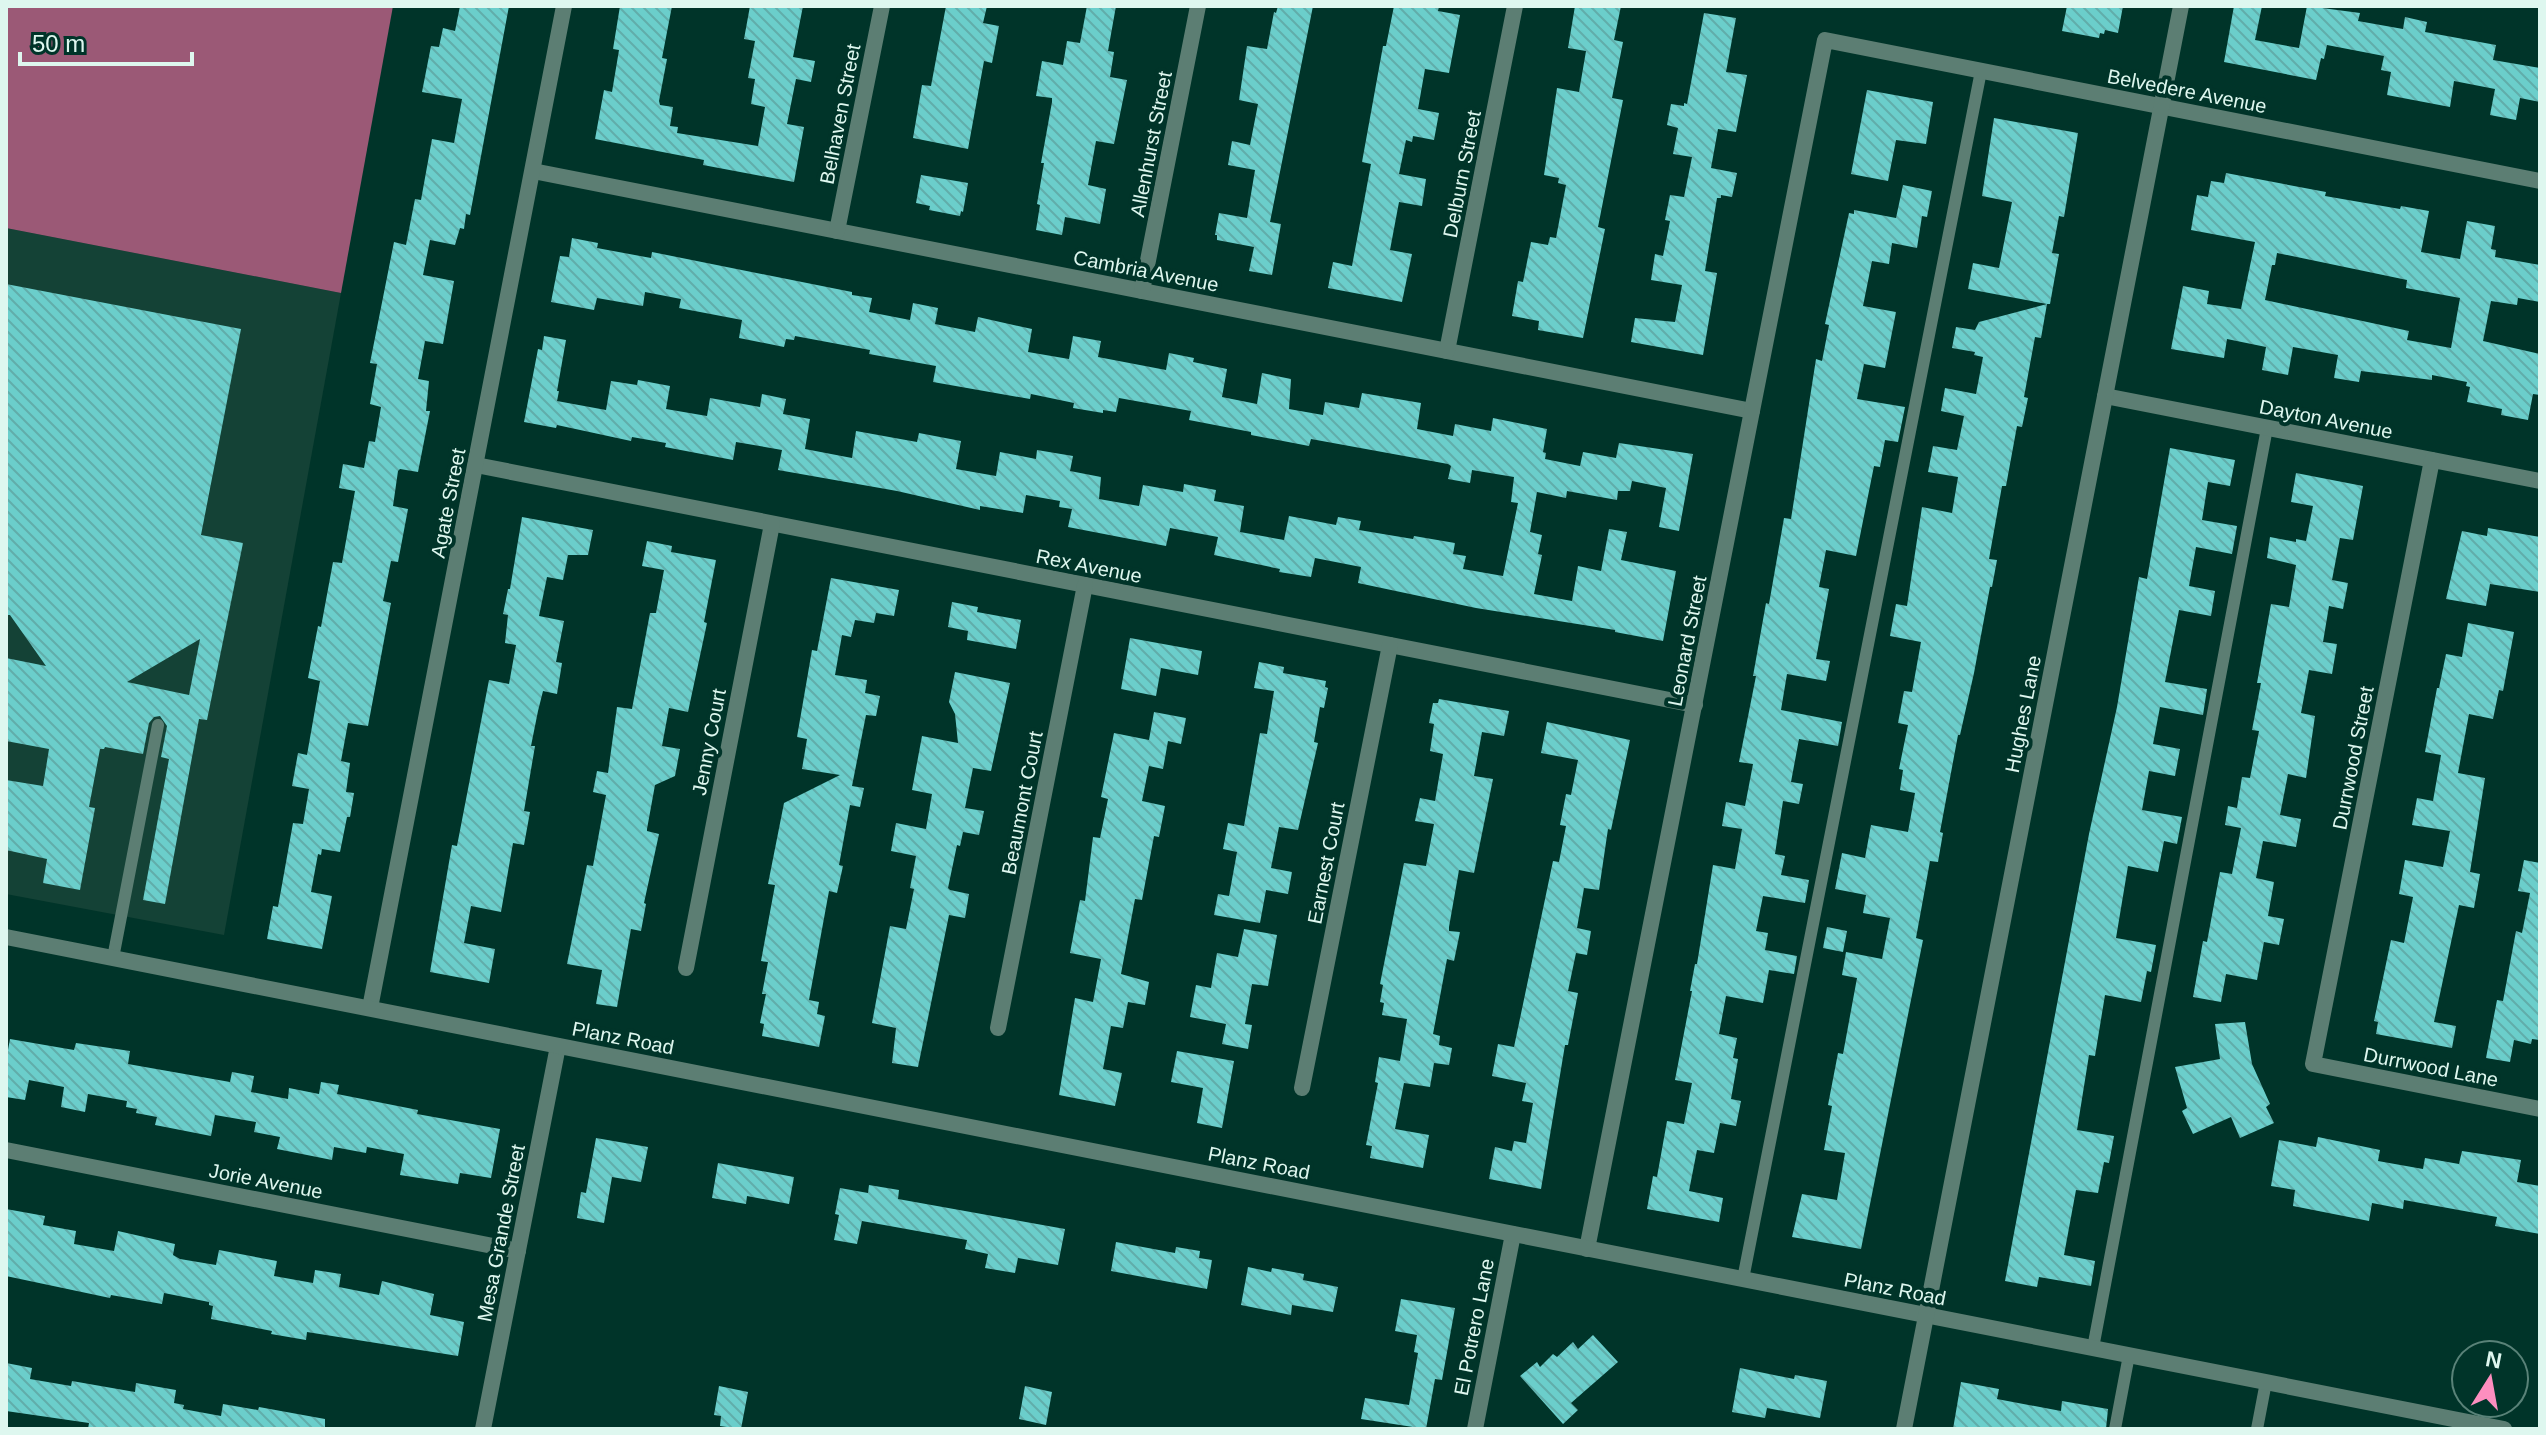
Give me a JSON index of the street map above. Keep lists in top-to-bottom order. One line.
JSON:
{"streets":{"street":["Belvedere Avenue","Belhaven Street","Allenhurst Street","Delburn Street","Cambria Avenue","Dayton Avenue","Agate Street","Rex Avenue","Leonard Street","Hughes Lane","Jenny Court","Durrwood Street","Beaumont Court","Earnest Court","Planz Road","Durrwood Lane","Jorie Avenue","Mesa Grande Street","El Potrero Lane"]},"crossings":[["Belvedere Avenue","Leonard Street"],["Belvedere Avenue","Hughes Lane"],["Belhaven Street","Cambria Avenue"],["Allenhurst Street","Cambria Avenue"],["Delburn Street","Cambria Avenue"],["Cambria Avenue","Agate Street"],["Cambria Avenue","Leonard Street"],["Dayton Avenue","Hughes Lane"],["Dayton Avenue","Durrwood Street"],["Agate Street","Rex Avenue"],["Agate Street","Planz Road"],["Rex Avenue","Leonard Street"],["Rex Avenue","Jenny Court"],["Rex Avenue","Beaumont Court"],["Rex Avenue","Earnest Court"],["Leonard Street","Planz Road"],["Hughes Lane","Planz Road"],["Durrwood Street","Durrwood Lane"],["Planz Road","Mesa Grande Street"],["Planz Road","El Potrero Lane"],["Jorie Avenue","Mesa Grande Street"]],"scale_bar":"50 m","north":"top"}
